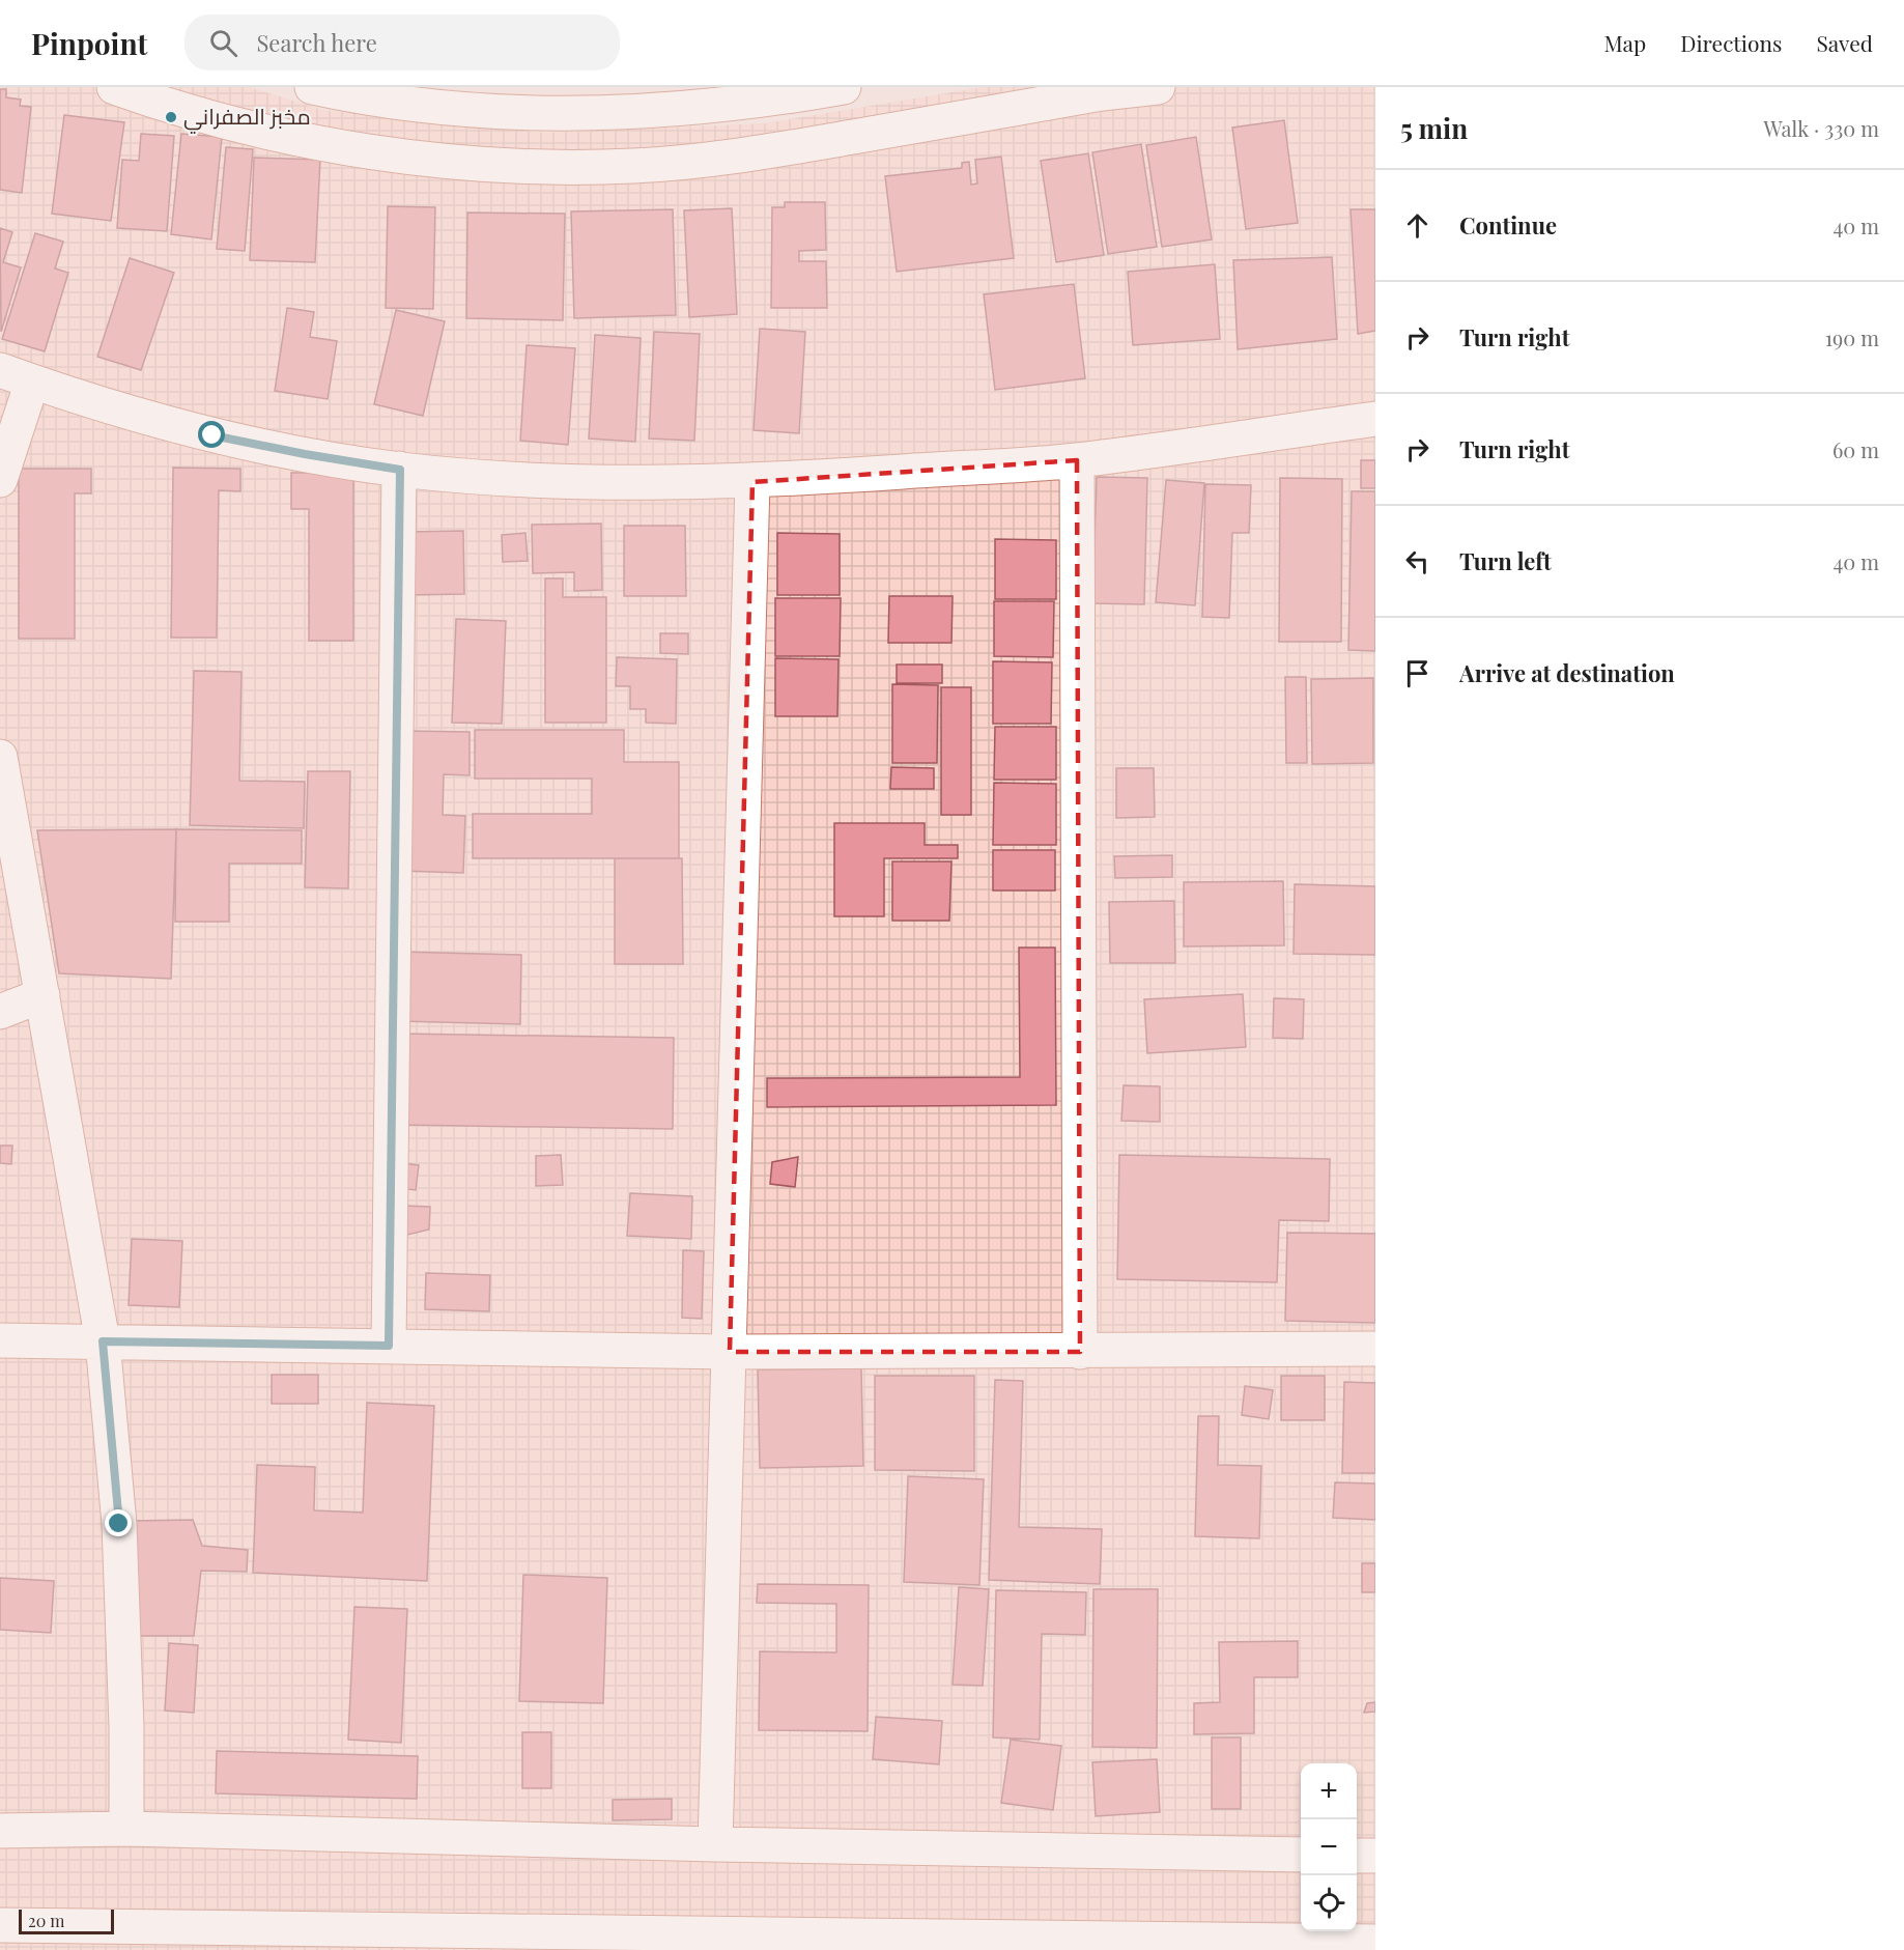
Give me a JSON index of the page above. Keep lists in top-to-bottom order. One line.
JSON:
{"places":["مخبز الصفراني"],"scale_bar":"20 m","page":{"header":"Pinpoint","search":"Search here","nav":["Map","Directions","Saved"],"heading":["5 min","Walk · 330 m"],"list":[["Continue","40 m"],["Turn right","190 m"],["Turn right","60 m"],["Turn left","40 m"],"Arrive at destination"],"map_buttons":["+","−"],"scale":"20 m"}}
